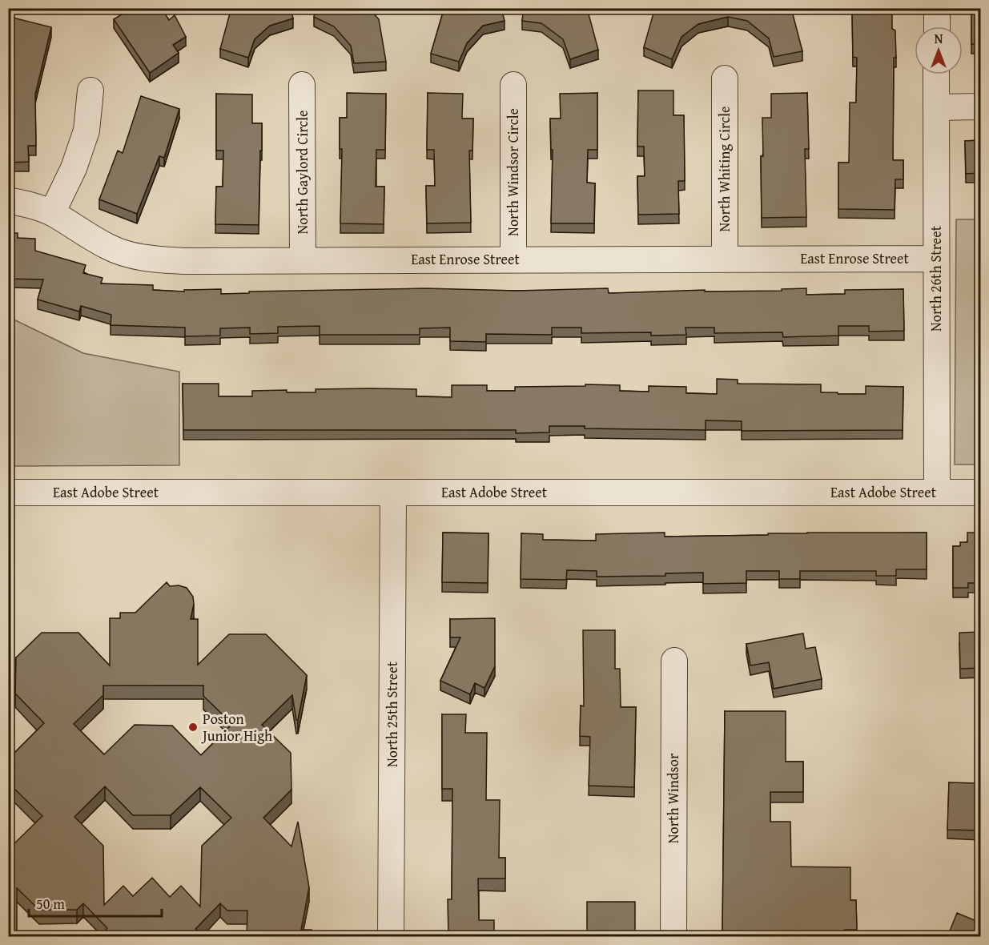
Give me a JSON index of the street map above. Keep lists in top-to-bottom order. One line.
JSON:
{"streets":{"street":["North Whiting Circle","North Gaylord Circle","North Windsor Circle","East Enrose Street","North 26th Street","East Adobe Street","North 25th Street","North Windsor"]},"crossings":[["North Whiting Circle","East Enrose Street"],["North Gaylord Circle","East Enrose Street"],["North Windsor Circle","East Enrose Street"],["East Enrose Street","North 26th Street"],["North 26th Street","East Adobe Street"],["East Adobe Street","North 25th Street"]],"places":["Poston Junior High"],"scale_bar":"50 m","north":"top"}
